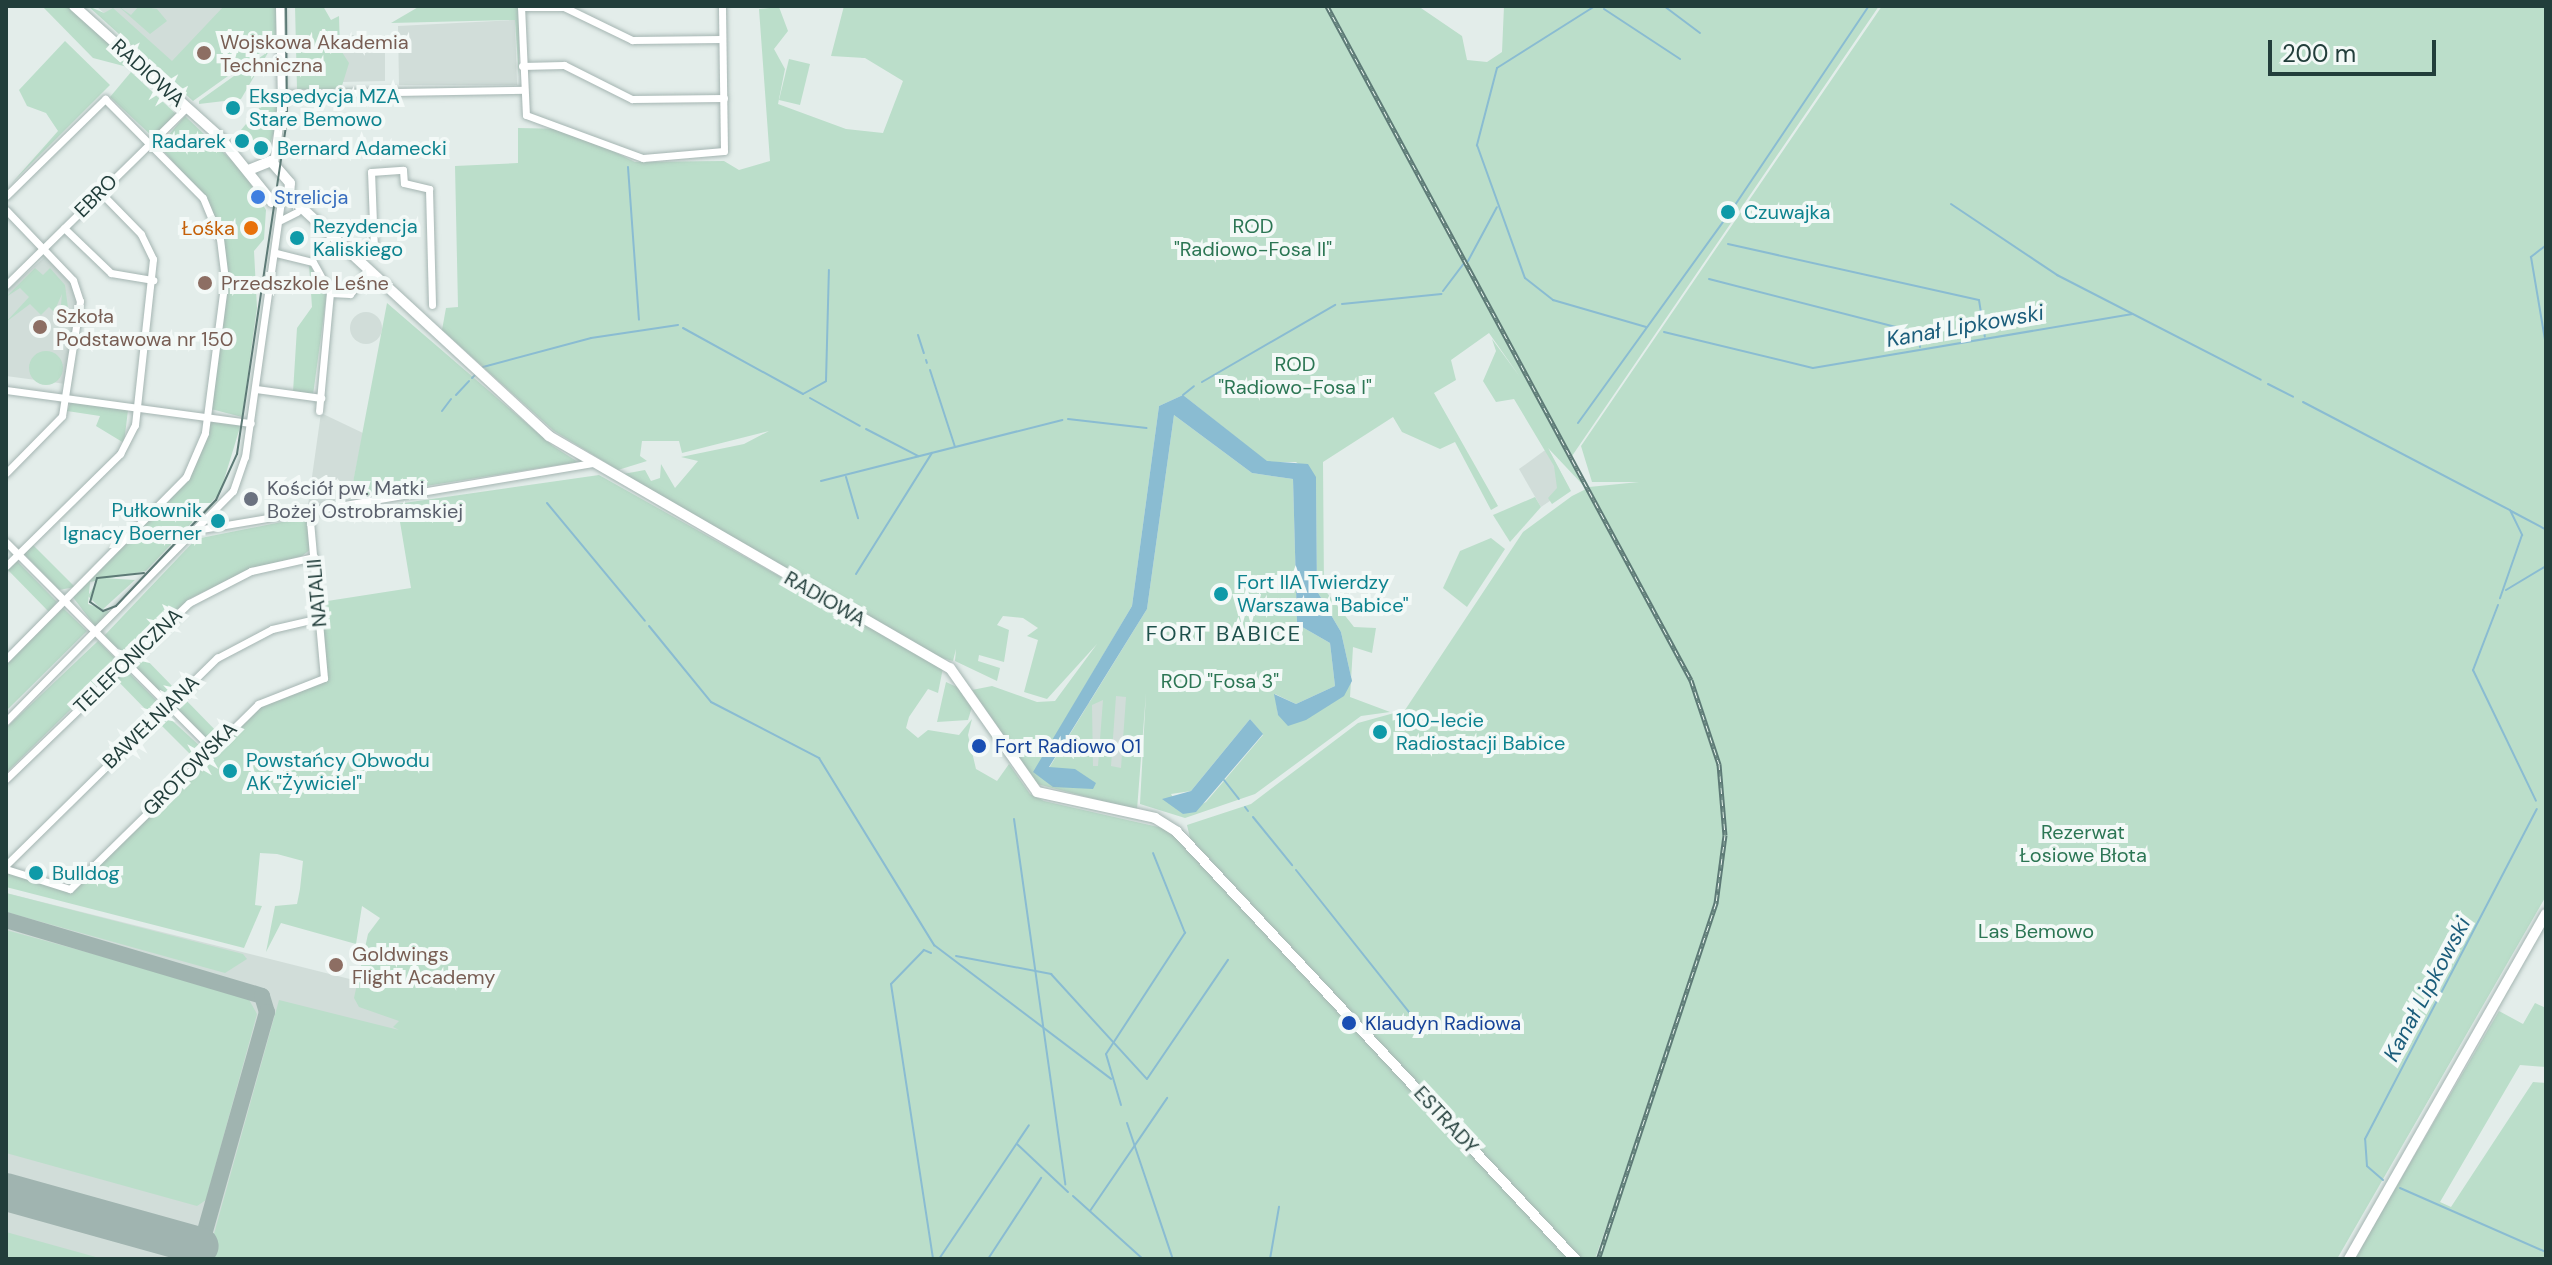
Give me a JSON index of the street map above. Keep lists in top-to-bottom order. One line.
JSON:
{"streets":{"main road":["RADIOWA","ESTRADY"],"street":["EBRO","NATALII","TELEFONICZNA","BAWEŁNIANA","GROTOWSKA"]},"crossings":[["RADIOWA","EBRO"],["RADIOWA","ESTRADY"],["NATALII","TELEFONICZNA"],["NATALII","BAWEŁNIANA"],["NATALII","GROTOWSKA"],["BAWEŁNIANA","GROTOWSKA"]],"districts":["FORT BABICE"],"water":["Kanał Lipkowski"],"parks":["ROD \"Radiowo-Fosa II\"","ROD \"Radiowo-Fosa I\"","ROD \"Fosa 3\"","Rezerwat Łosiowe Błota","Las Bemowo"],"places":["Wojskowa Akademia Techniczna","Ekspedycja MZA Stare Bemowo","Radarek","Bernard Adamecki","Strelicja","Czuwajka","Łośka","Rezydencja Kaliskiego","Przedszkole Leśne","Szkoła Podstawowa nr 150","Kościół pw. Matki Bożej Ostrobramskiej","Pułkownik Ignacy Boerner","Fort IIA Twierdzy Warszawa \"Babice\"","100-lecie Radiostacji Babice","Fort Radiowo 01","Powstańcy Obwodu AK \"Żywiciel\"","Bulldog","Goldwings Flight Academy","Klaudyn Radiowa"],"scale_bar":"200 m"}
